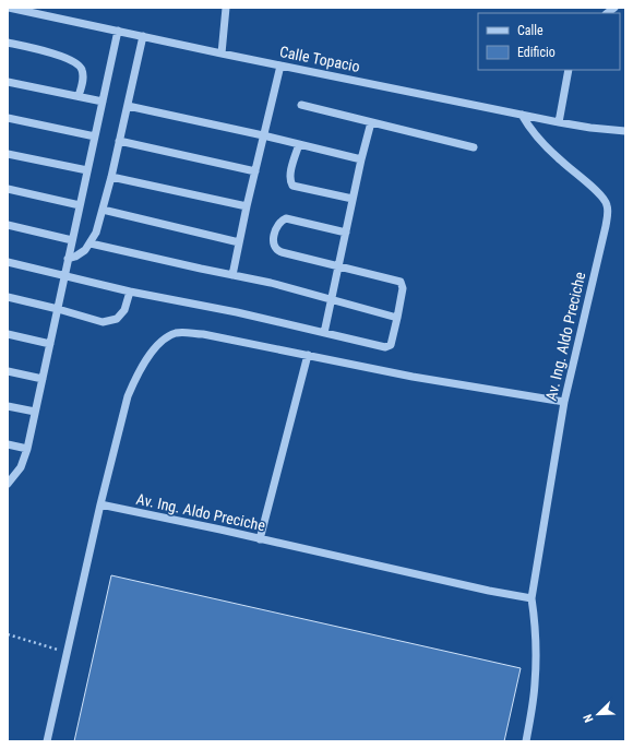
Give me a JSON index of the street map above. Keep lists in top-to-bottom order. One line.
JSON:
{"streets":{"street":["Calle Topacio","Av. Ing. Aldo Preciche"]},"crossings":[["Calle Topacio","Av. Ing. Aldo Preciche"]],"legend":["Calle","Edificio"],"north":"bottom left"}
